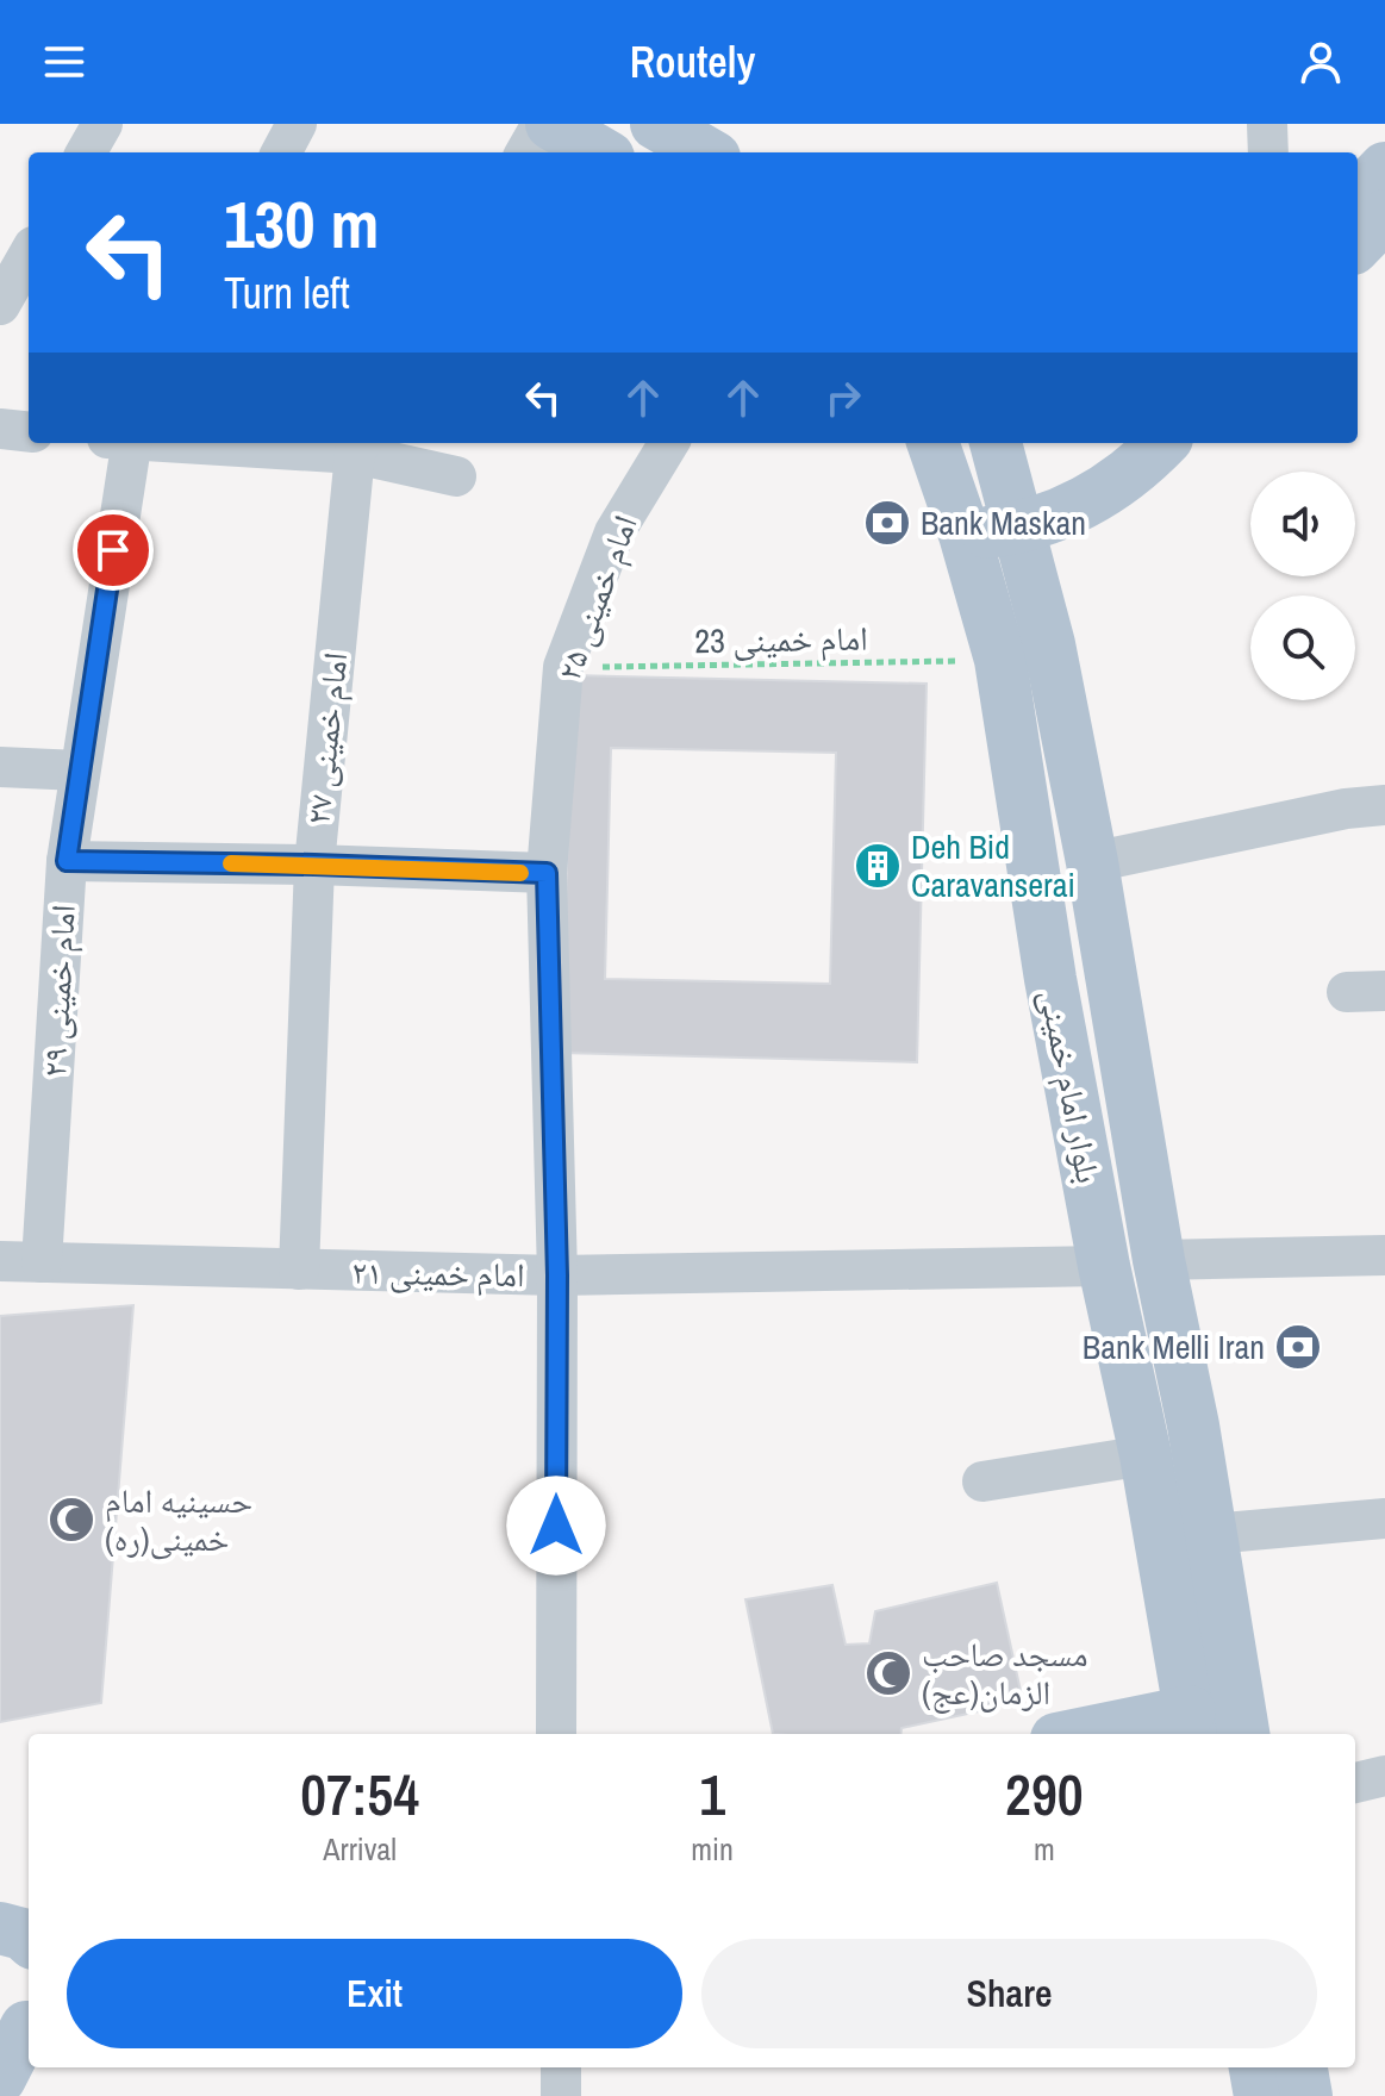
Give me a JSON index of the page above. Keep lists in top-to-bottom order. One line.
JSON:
{"streets":{"main road":["بلوار امام خمینی"],"street":["امام خمینی ۲۵","امام خمینی ۲۷","امام خمینی ۲۹","امام خمینی ۲۱"],"path":["امام خمینی 23"]},"crossings":[["امام خمینی ۲۵","امام خمینی 23"],["امام خمینی ۲۵","امام خمینی ۲۱"],["امام خمینی 23","بلوار امام خمینی"],["امام خمینی ۲۷","امام خمینی ۲۱"],["امام خمینی ۲۹","امام خمینی ۲۱"],["بلوار امام خمینی","امام خمینی ۲۱"]],"places":{"bank":["Bank Maskan","Bank Melli Iran"],"building":["Deh Bid Caravanserai"],"mosque":["حسینیه امام خمینی(ره)","مسجد صاحب الزمان(عج)"]},"page":{"header":"Routely","turn":["130 m","Turn left"],"eta":["07:54","Arrival","1","min","290","m"],"buttons":["Exit","Share"]}}
